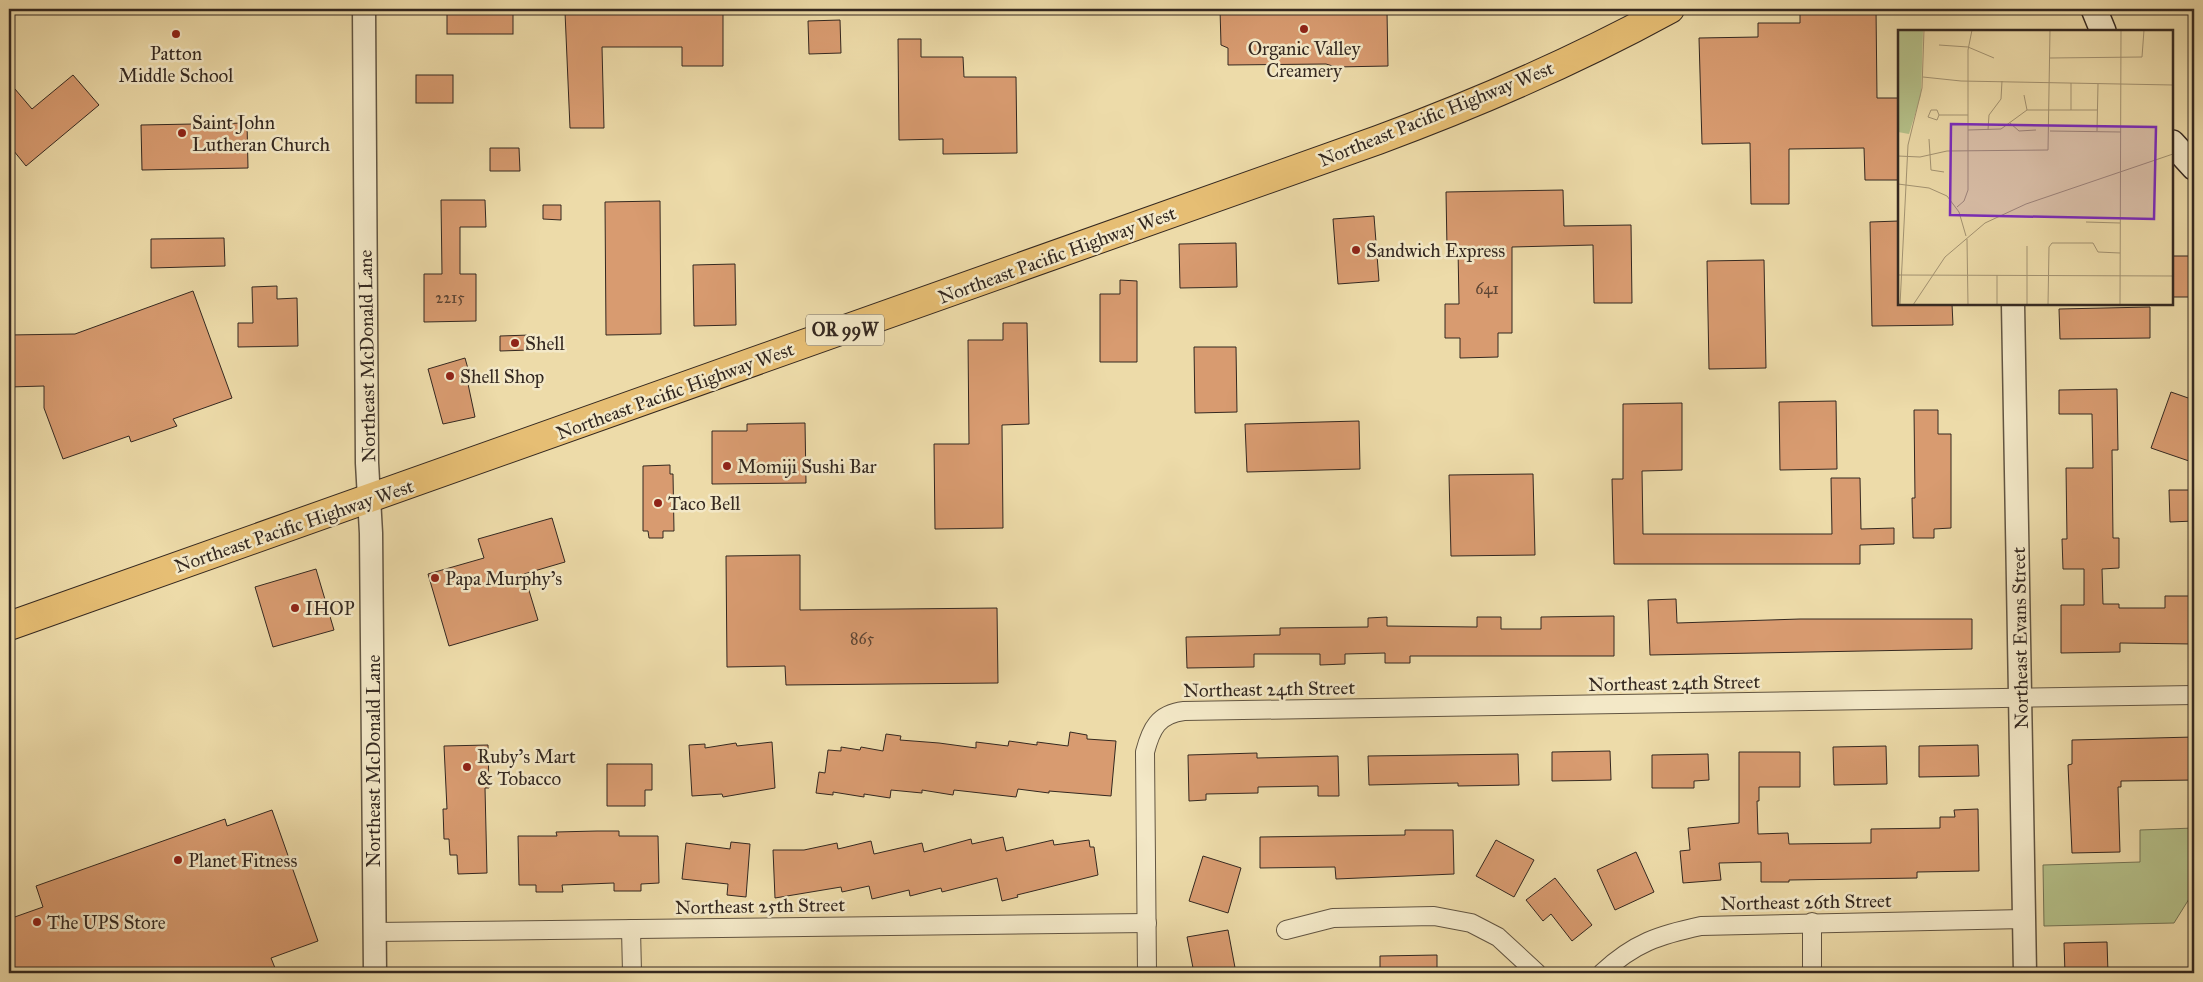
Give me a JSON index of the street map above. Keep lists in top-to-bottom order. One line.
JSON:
{"streets":{"highway":["Northeast Pacific Highway West","OR 99W"],"street":["Northeast McDonald Lane","Northeast Evans Street","Northeast 24th Street","Northeast 26th Street","Northeast 25th Street"]},"crossings":[["Northeast Pacific Highway West","Northeast McDonald Lane"],["Northeast McDonald Lane","Northeast 25th Street"],["Northeast Evans Street","Northeast 24th Street"],["Northeast Evans Street","Northeast 26th Street"],["Northeast 24th Street","Northeast 25th Street"]],"places":["Organic Valley Creamery","Patton Middle School","Saint John Lutheran Church","Sandwich Express","Shell","Shell Shop","Momiji Sushi Bar","Taco Bell","Papa Murphy's","IHOP","Ruby's Mart & Tobacco","Planet Fitness","The UPS Store"],"house_numbers":["641","2215","865"]}
